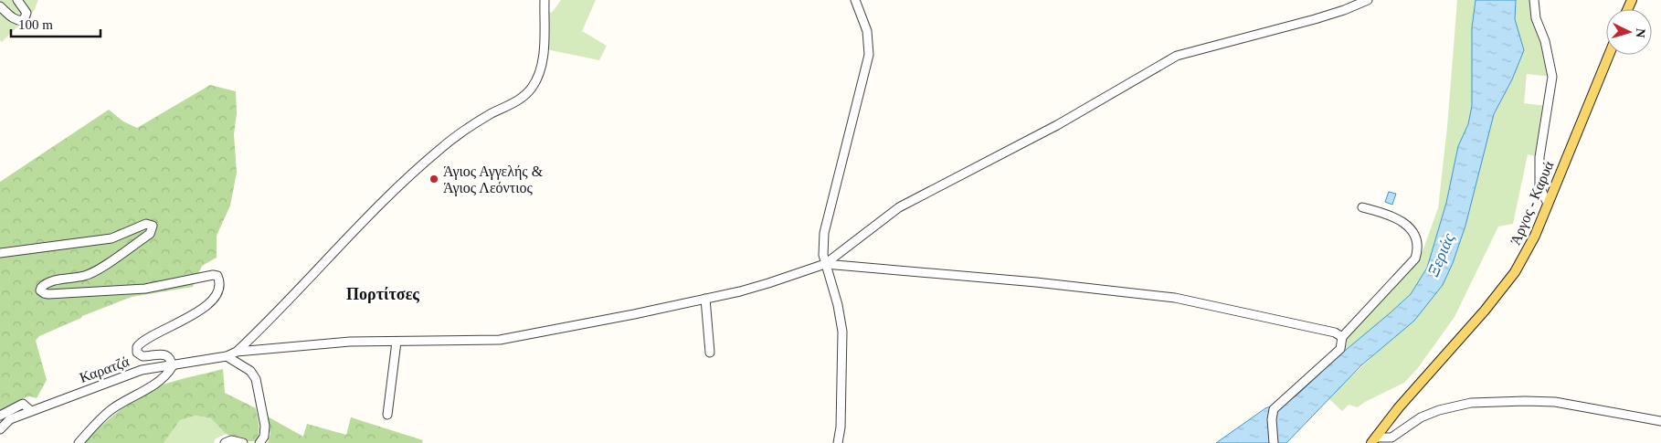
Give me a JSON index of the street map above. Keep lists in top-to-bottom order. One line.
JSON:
{"streets":{"main road":["Άργος - Καρυά"],"street":["Καρατζά"]},"districts":["Πορτίτσες"],"water":["Ξεριάς"],"places":["Άγιος Αγγελής & Άγιος Λεόντιος"],"scale_bar":"100 m","north":"right"}
